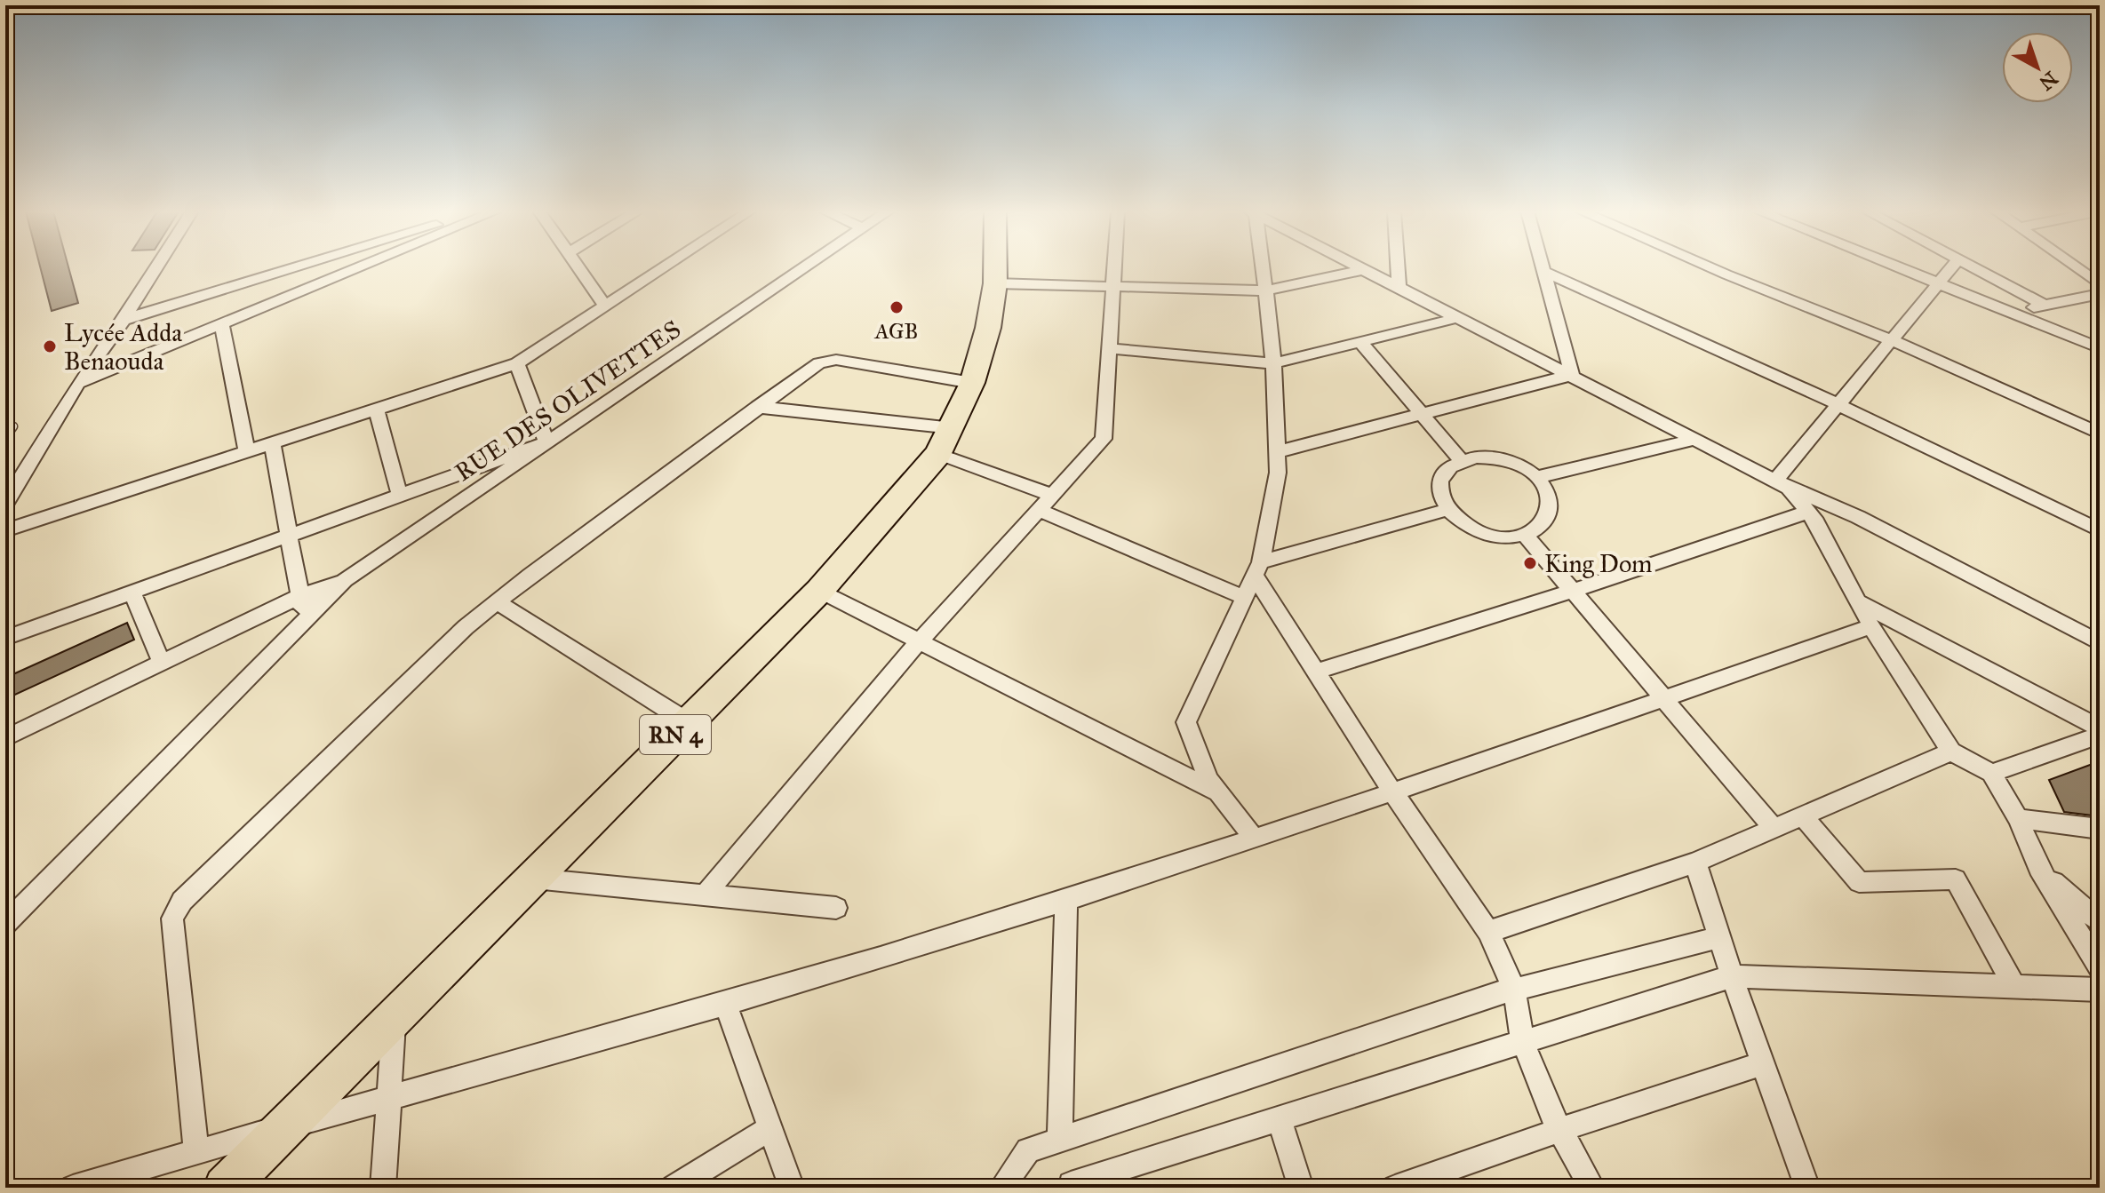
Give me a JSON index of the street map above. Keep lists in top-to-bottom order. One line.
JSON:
{"streets":{"main road":["RN 4"],"street":["RUE DES OLIVETTES"]},"places":["AGB","Lycée Adda Benaouda","King Dom"],"north":"bottom right"}
